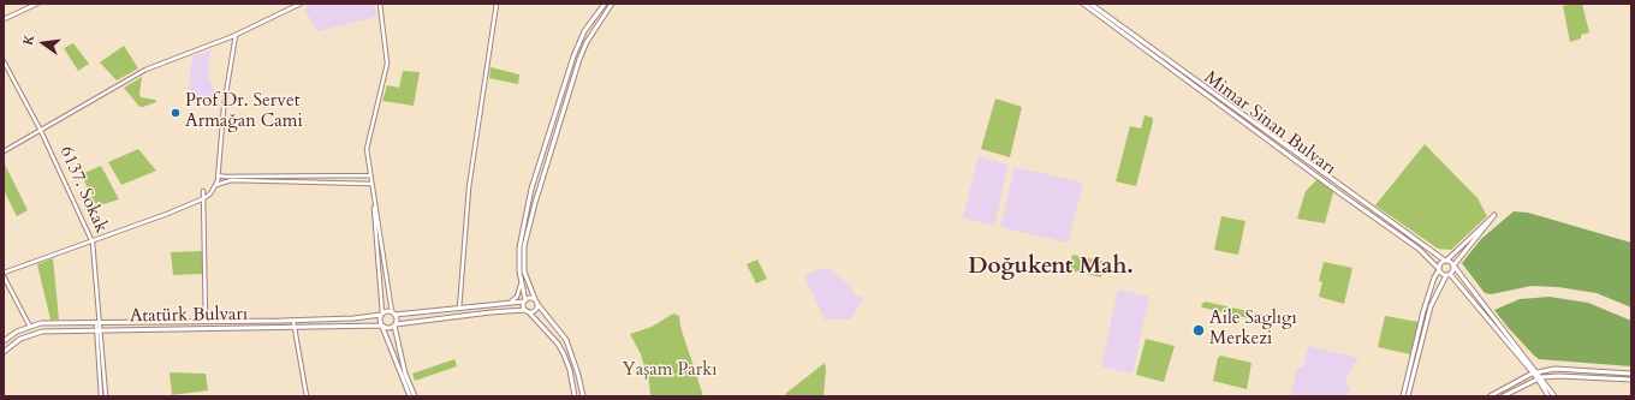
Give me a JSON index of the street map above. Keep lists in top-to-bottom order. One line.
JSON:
{"streets":{"main road":["Mimar Sinan Bulvarı","Atatürk Bulvarı"],"street":["6137. Sokak"]},"crossings":[["6137. Sokak","Atatürk Bulvarı"]],"districts":["Doğukent Mah."],"parks":["Yaşam Parkı"],"places":["Prof Dr. Servet Armağan Cami","Aile Saglıgı Merkezi"],"north":"left"}
